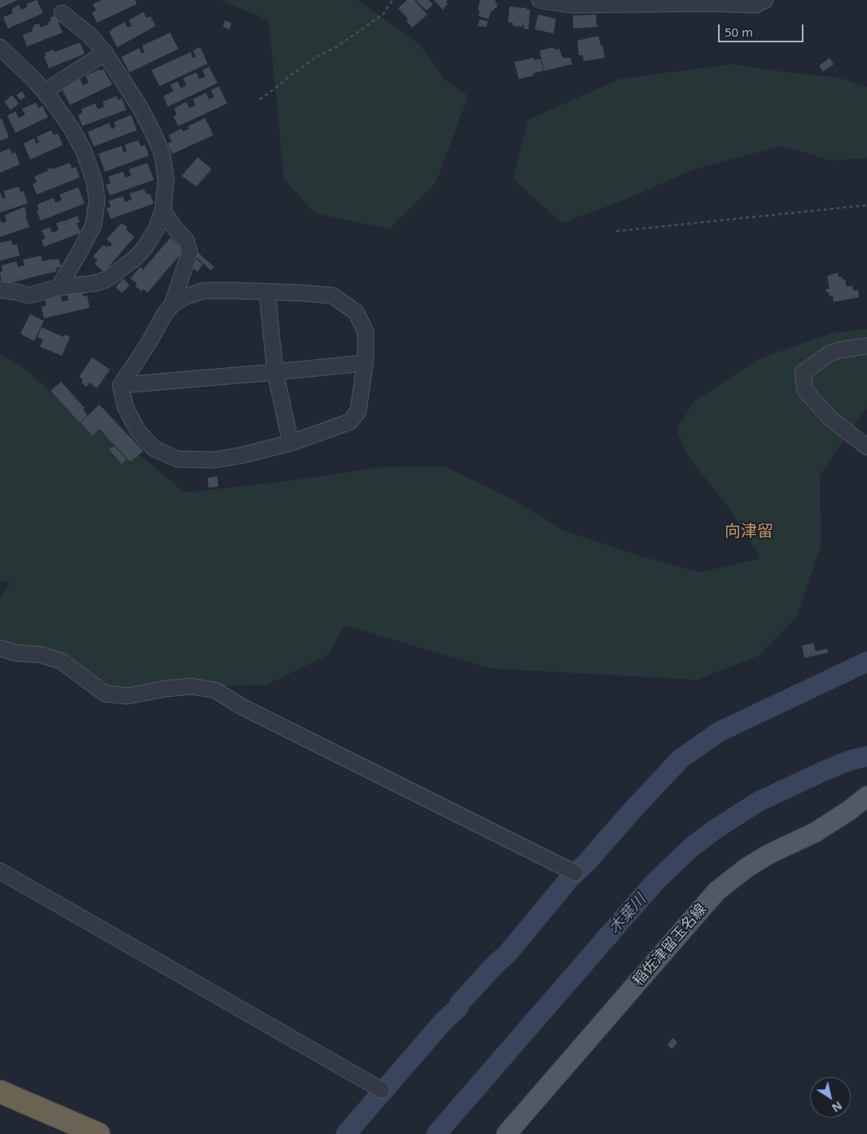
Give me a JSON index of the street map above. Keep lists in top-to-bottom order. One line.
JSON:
{"streets":{"main road":["稲佐津留玉名線"]},"districts":["向津留"],"water":["木葉川"],"scale_bar":"50 m","north":"bottom right"}
